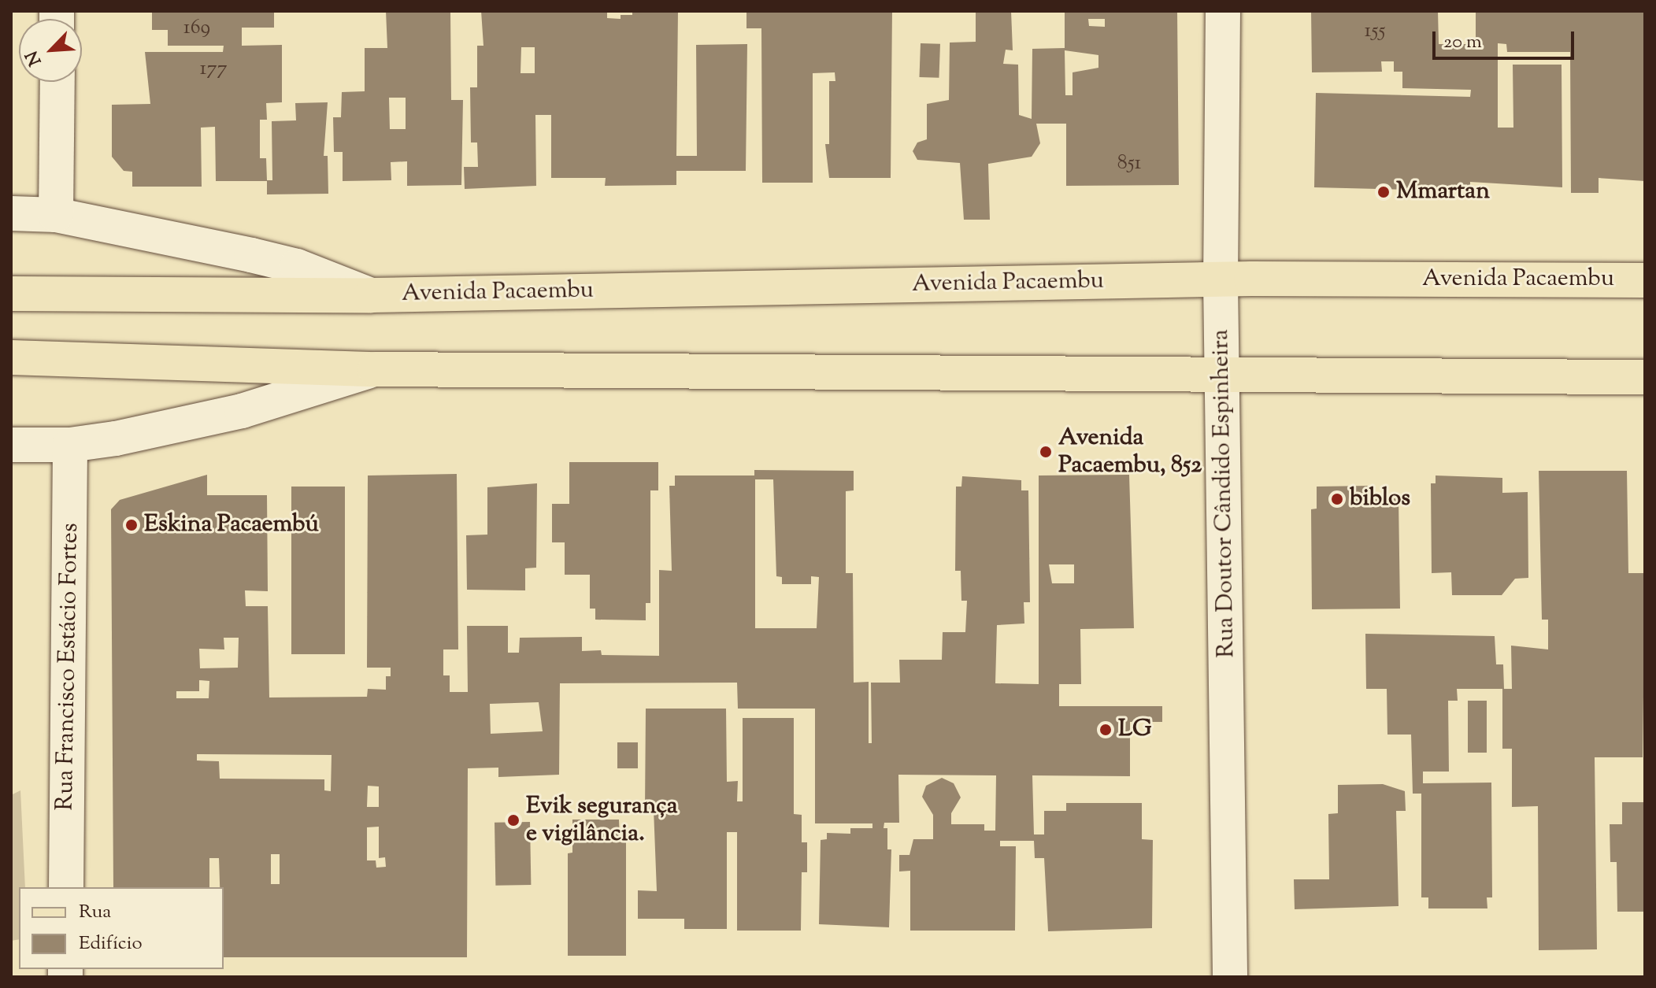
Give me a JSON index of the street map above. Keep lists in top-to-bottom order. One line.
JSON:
{"streets":{"main road":["Avenida Pacaembu"],"street":["Rua Doutor Cândido Espinheira","Rua Francisco Estácio Fortes"]},"crossings":[["Avenida Pacaembu","Rua Doutor Cândido Espinheira"]],"places":["Mmartan","Avenida Pacaembu, 852","biblos","Eskina Pacaembú","LG","Evik segurança e vigilância."],"house_numbers":["169","155","177","851"],"legend":["Rua","Edifício"],"scale_bar":"20 m","north":"bottom left"}
